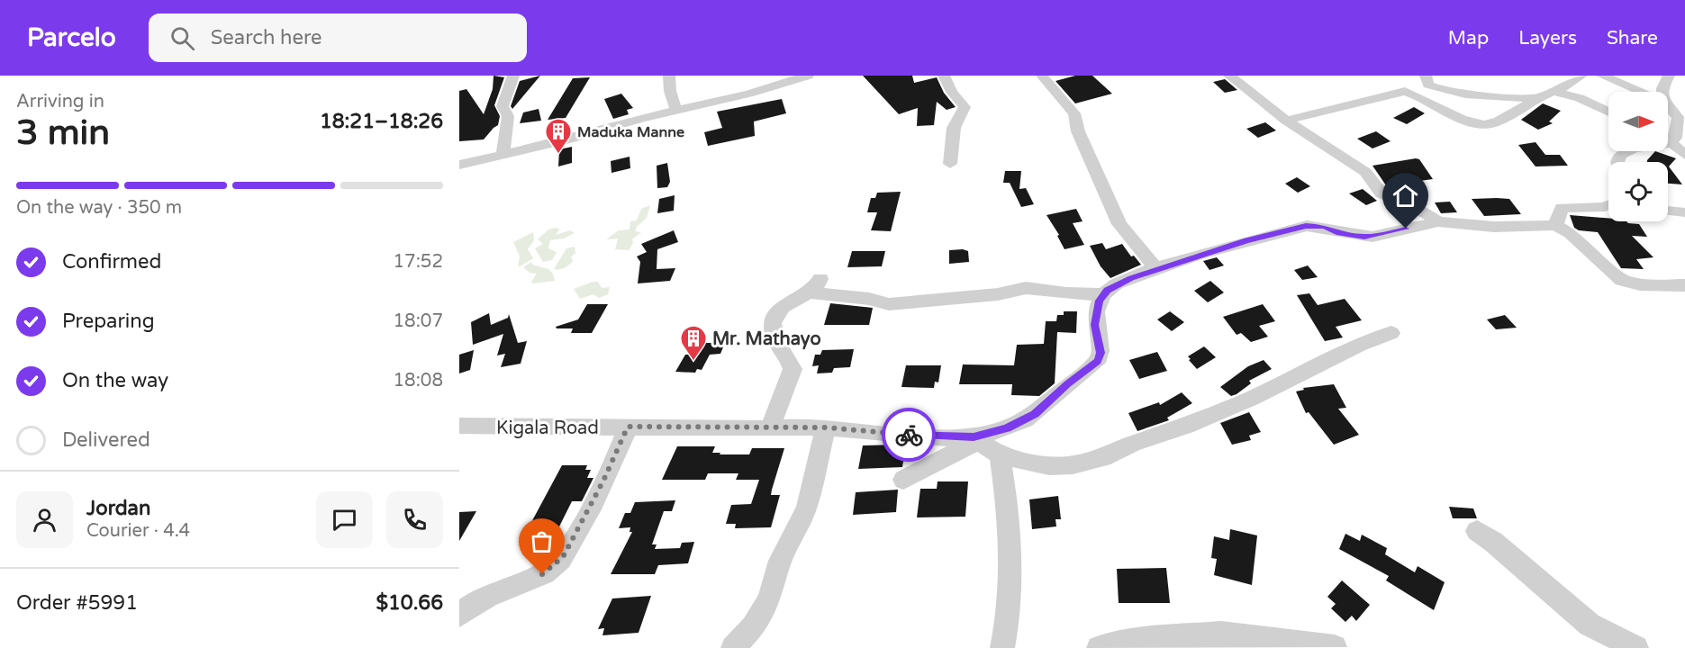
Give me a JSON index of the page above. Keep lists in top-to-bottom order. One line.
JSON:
{"streets":{"street":["Kigala Road"]},"places":{"building":["Maduka Manne","Mr. Mathayo"]},"north":"right","page":{"header":"Parcelo","search":"Search here","nav":["Map","Layers","Share"],"heading":["3 min","Arriving in","18:21–18:26"],"panel":["Jordan","Courier · 4.4","Order #5991","$10.66"],"bar":"On the way · 350 m","list":[["Confirmed","17:52"],["Preparing","18:07"],["On the way","18:08"],"Delivered"]}}
